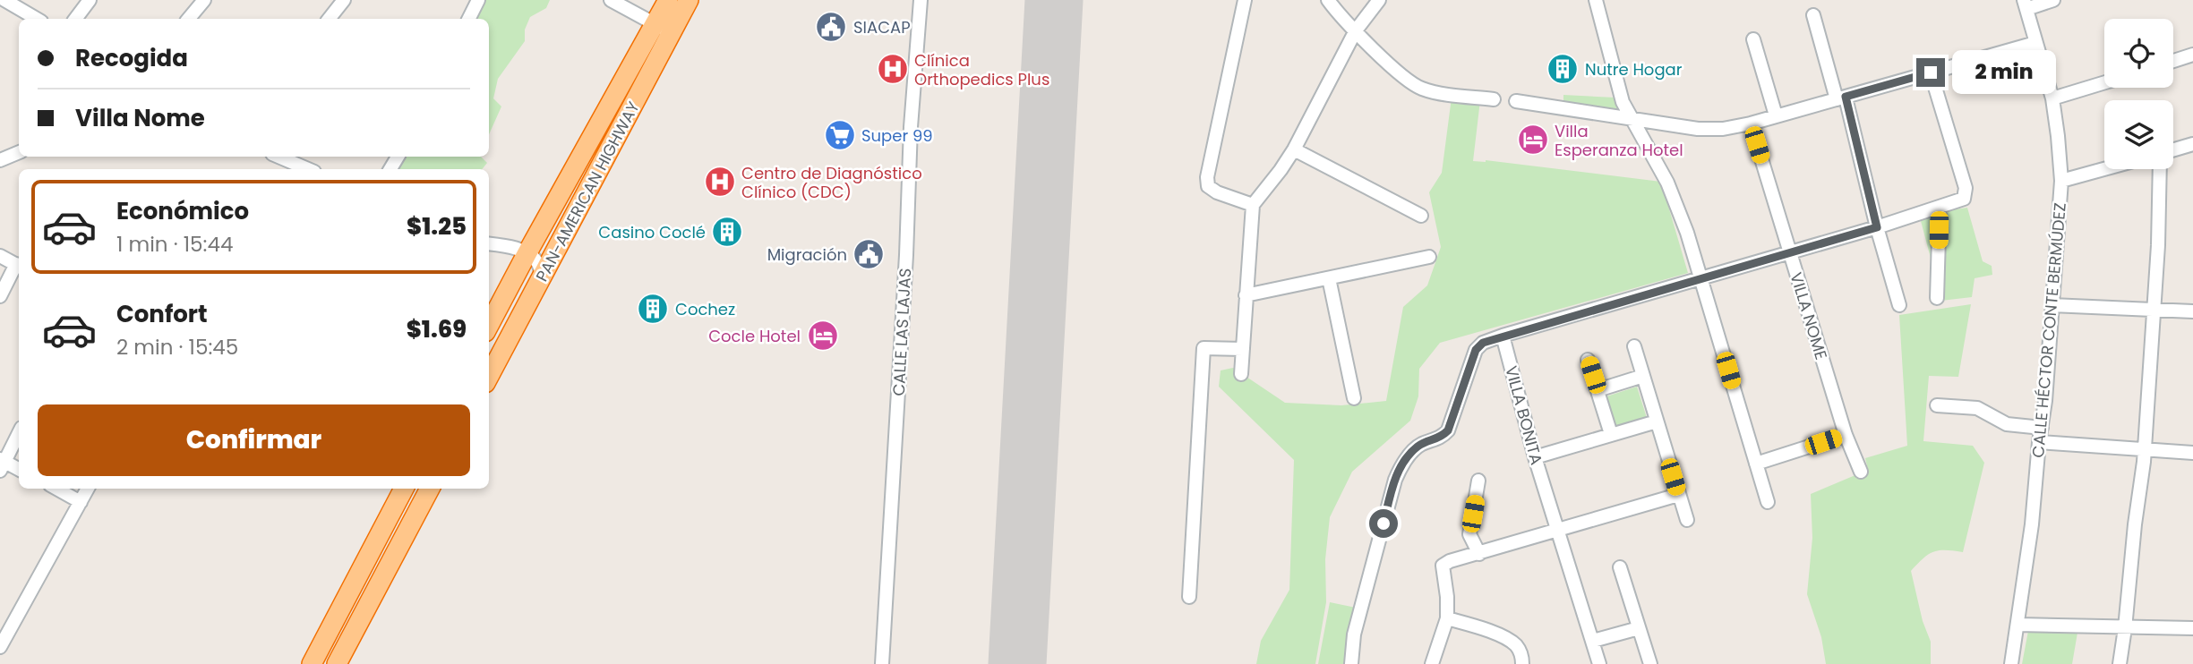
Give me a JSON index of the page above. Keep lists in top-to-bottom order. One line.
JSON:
{"streets":{"highway":["PAN-AMERICAN HIGHWAY"],"street":["VILLA NOME","CALLE HÉCTOR CONTE BERMÚDEZ","CALLE LAS LAJAS","VILLA BONITA"]},"places":{"public building":["SIACAP","Migración"],"hospital":["Clínica Orthopedics Plus","Centro de Diagnóstico Clínico (CDC)"],"building":["Nutre Hogar","Casino Coclé","Cochez"],"supermarket":["Super 99"],"hotel":["Villa Esperanza Hotel","Cocle Hotel"]},"page":{"banner":["Recogida","Villa Nome"],"bubble":"2 min","list":[{"name":"Económico","note":"1 min · 15:44","value":"$1.25"},{"name":"Confort","note":"2 min · 15:45","value":"$1.69"}],"buttons":"Confirmar"}}
